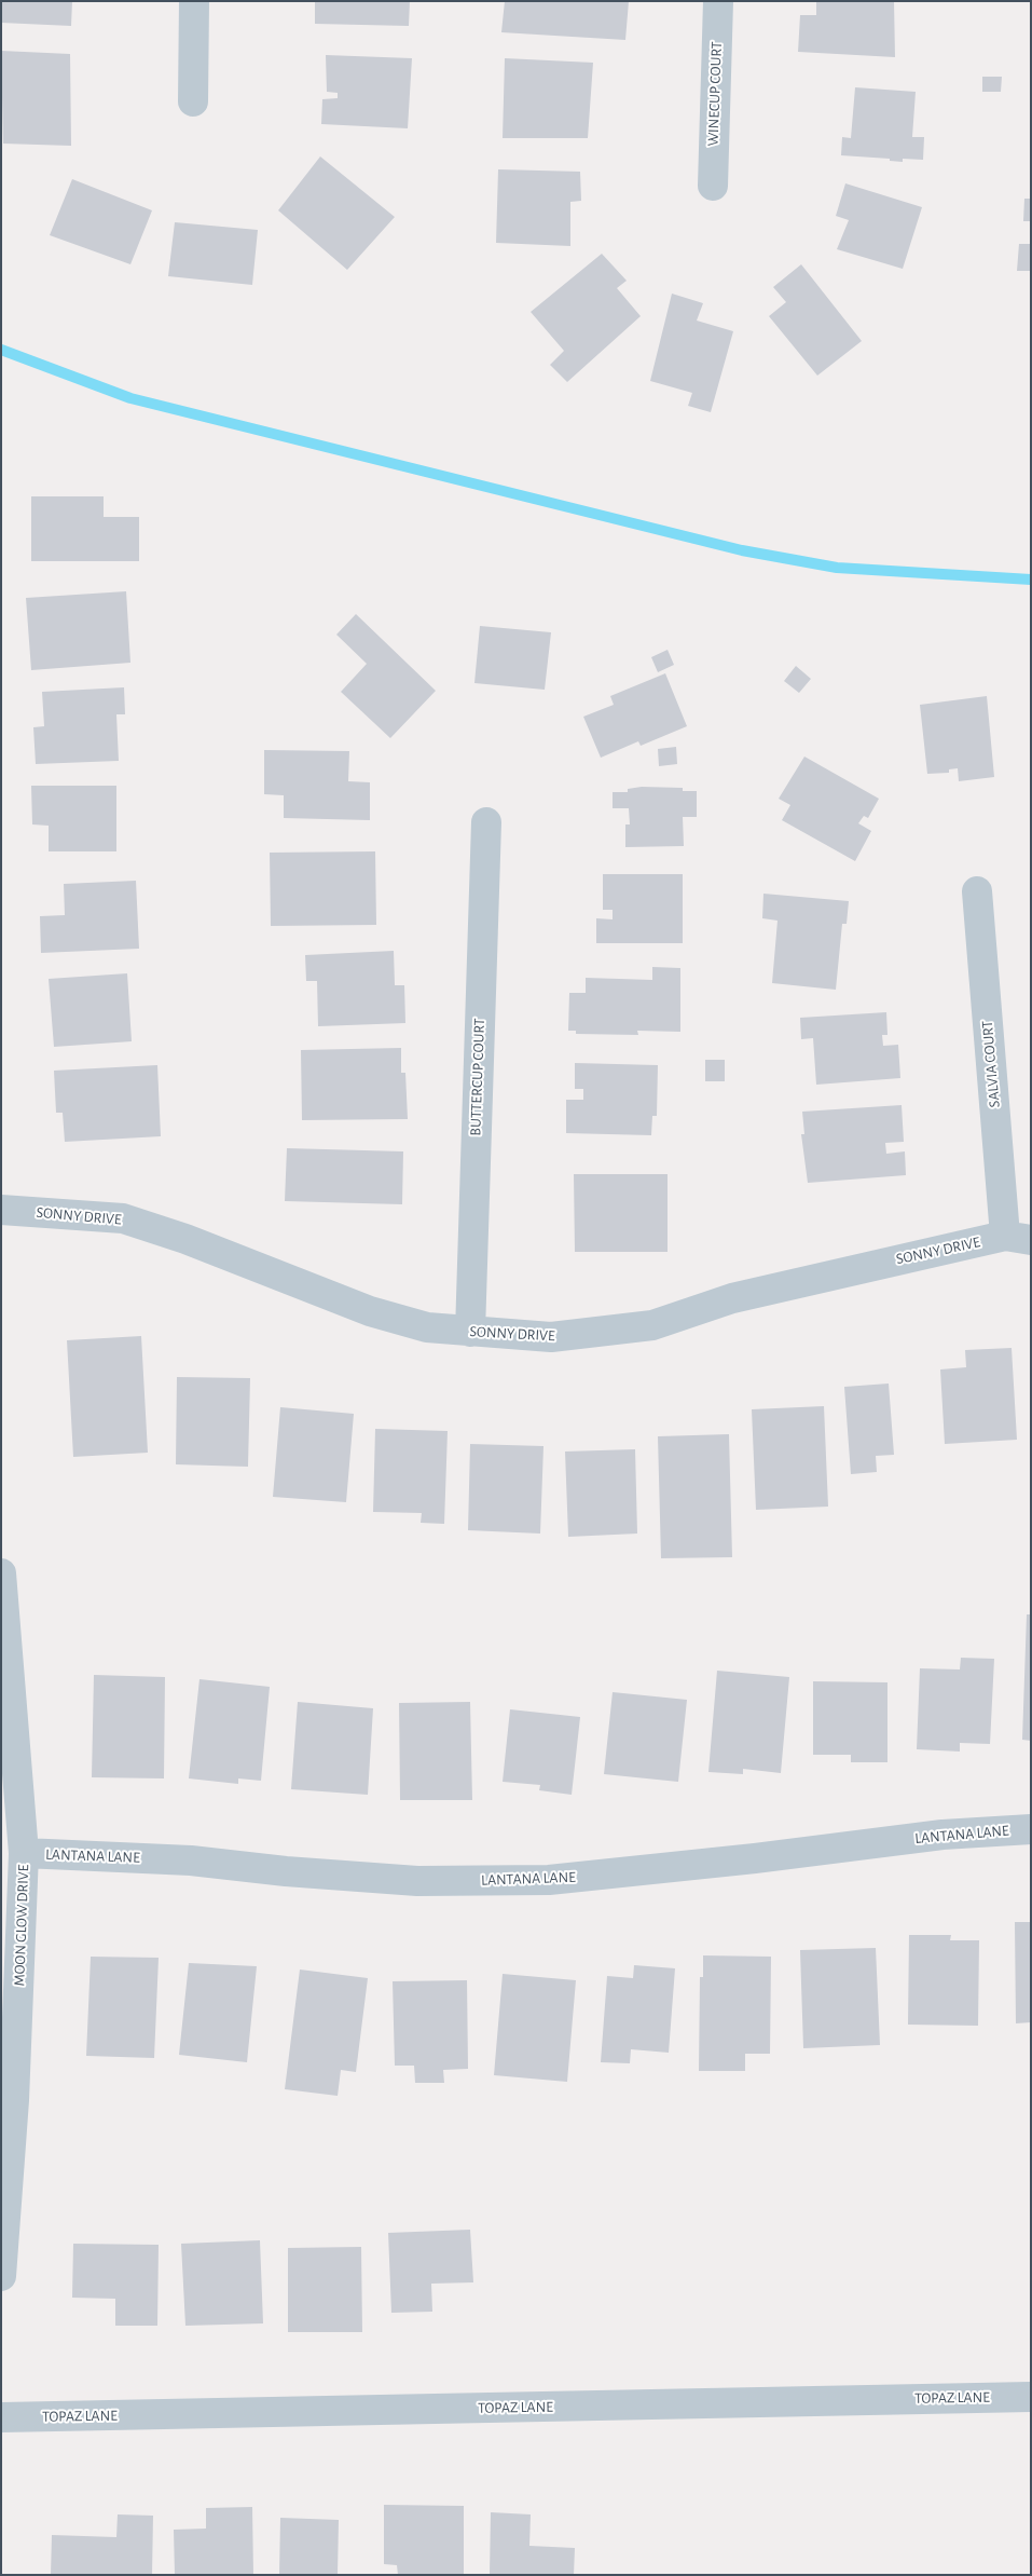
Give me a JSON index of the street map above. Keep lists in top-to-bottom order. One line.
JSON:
{"streets":{"street":["WINECUP COURT","SALVIA COURT","BUTTERCUP COURT","SONNY DRIVE","LANTANA LANE","MOON GLOW DRIVE","TOPAZ LANE"]},"crossings":[["SALVIA COURT","SONNY DRIVE"],["BUTTERCUP COURT","SONNY DRIVE"],["LANTANA LANE","MOON GLOW DRIVE"]]}
